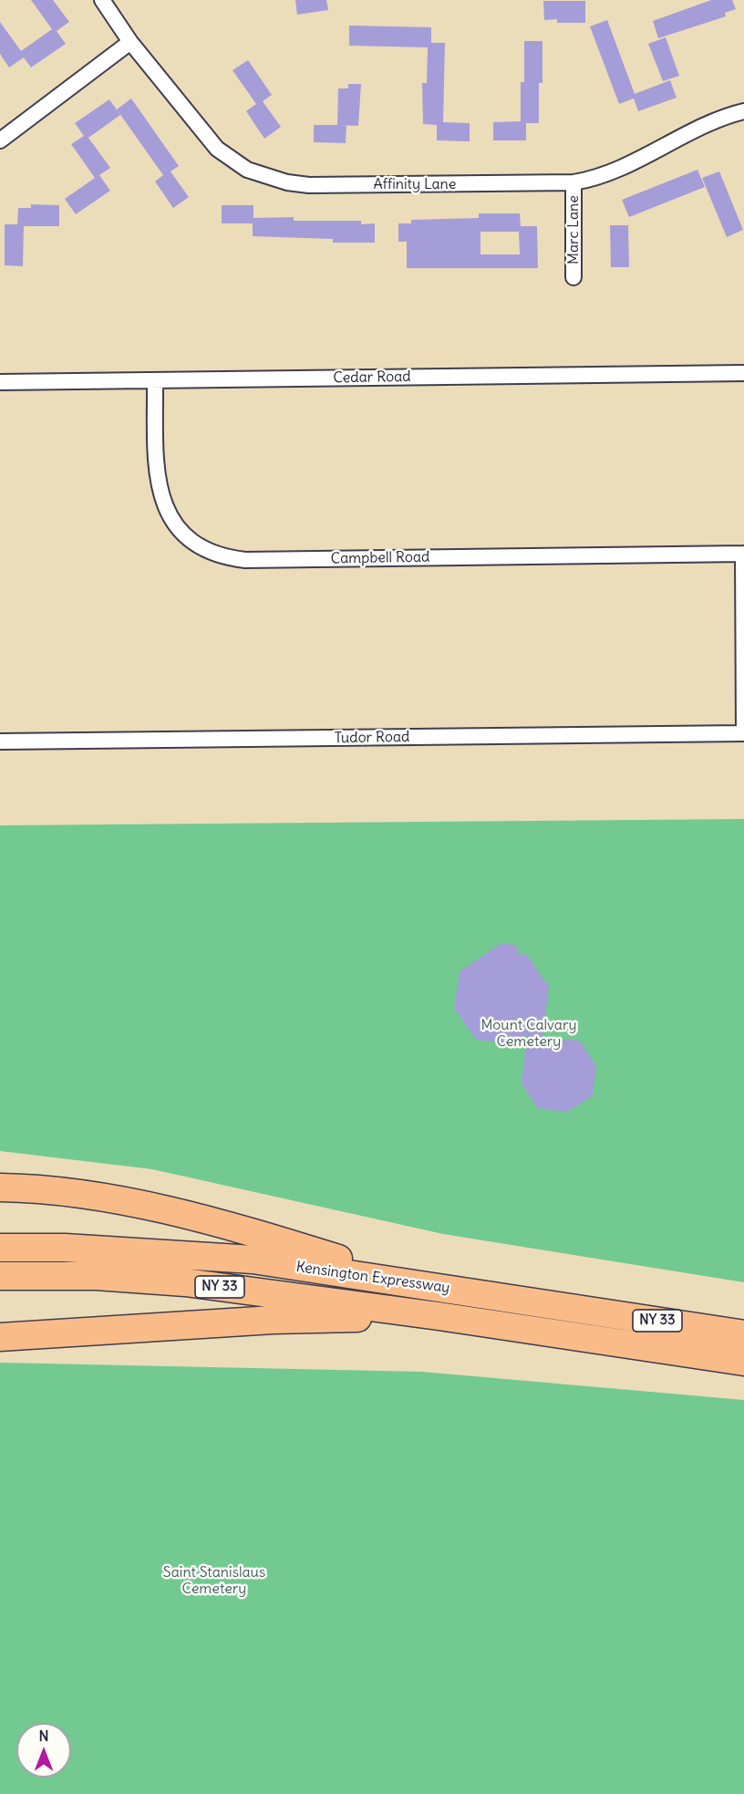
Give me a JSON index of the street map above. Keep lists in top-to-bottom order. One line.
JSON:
{"streets":{"highway":["Kensington Expressway","NY 33"],"street":["Affinity Lane","Marc Lane","Cedar Road","Campbell Road","Tudor Road"]},"crossings":[["Affinity Lane","Marc Lane"],["Cedar Road","Campbell Road"]],"parks":["Mount Calvary Cemetery","Saint Stanislaus Cemetery"],"north":"top"}
